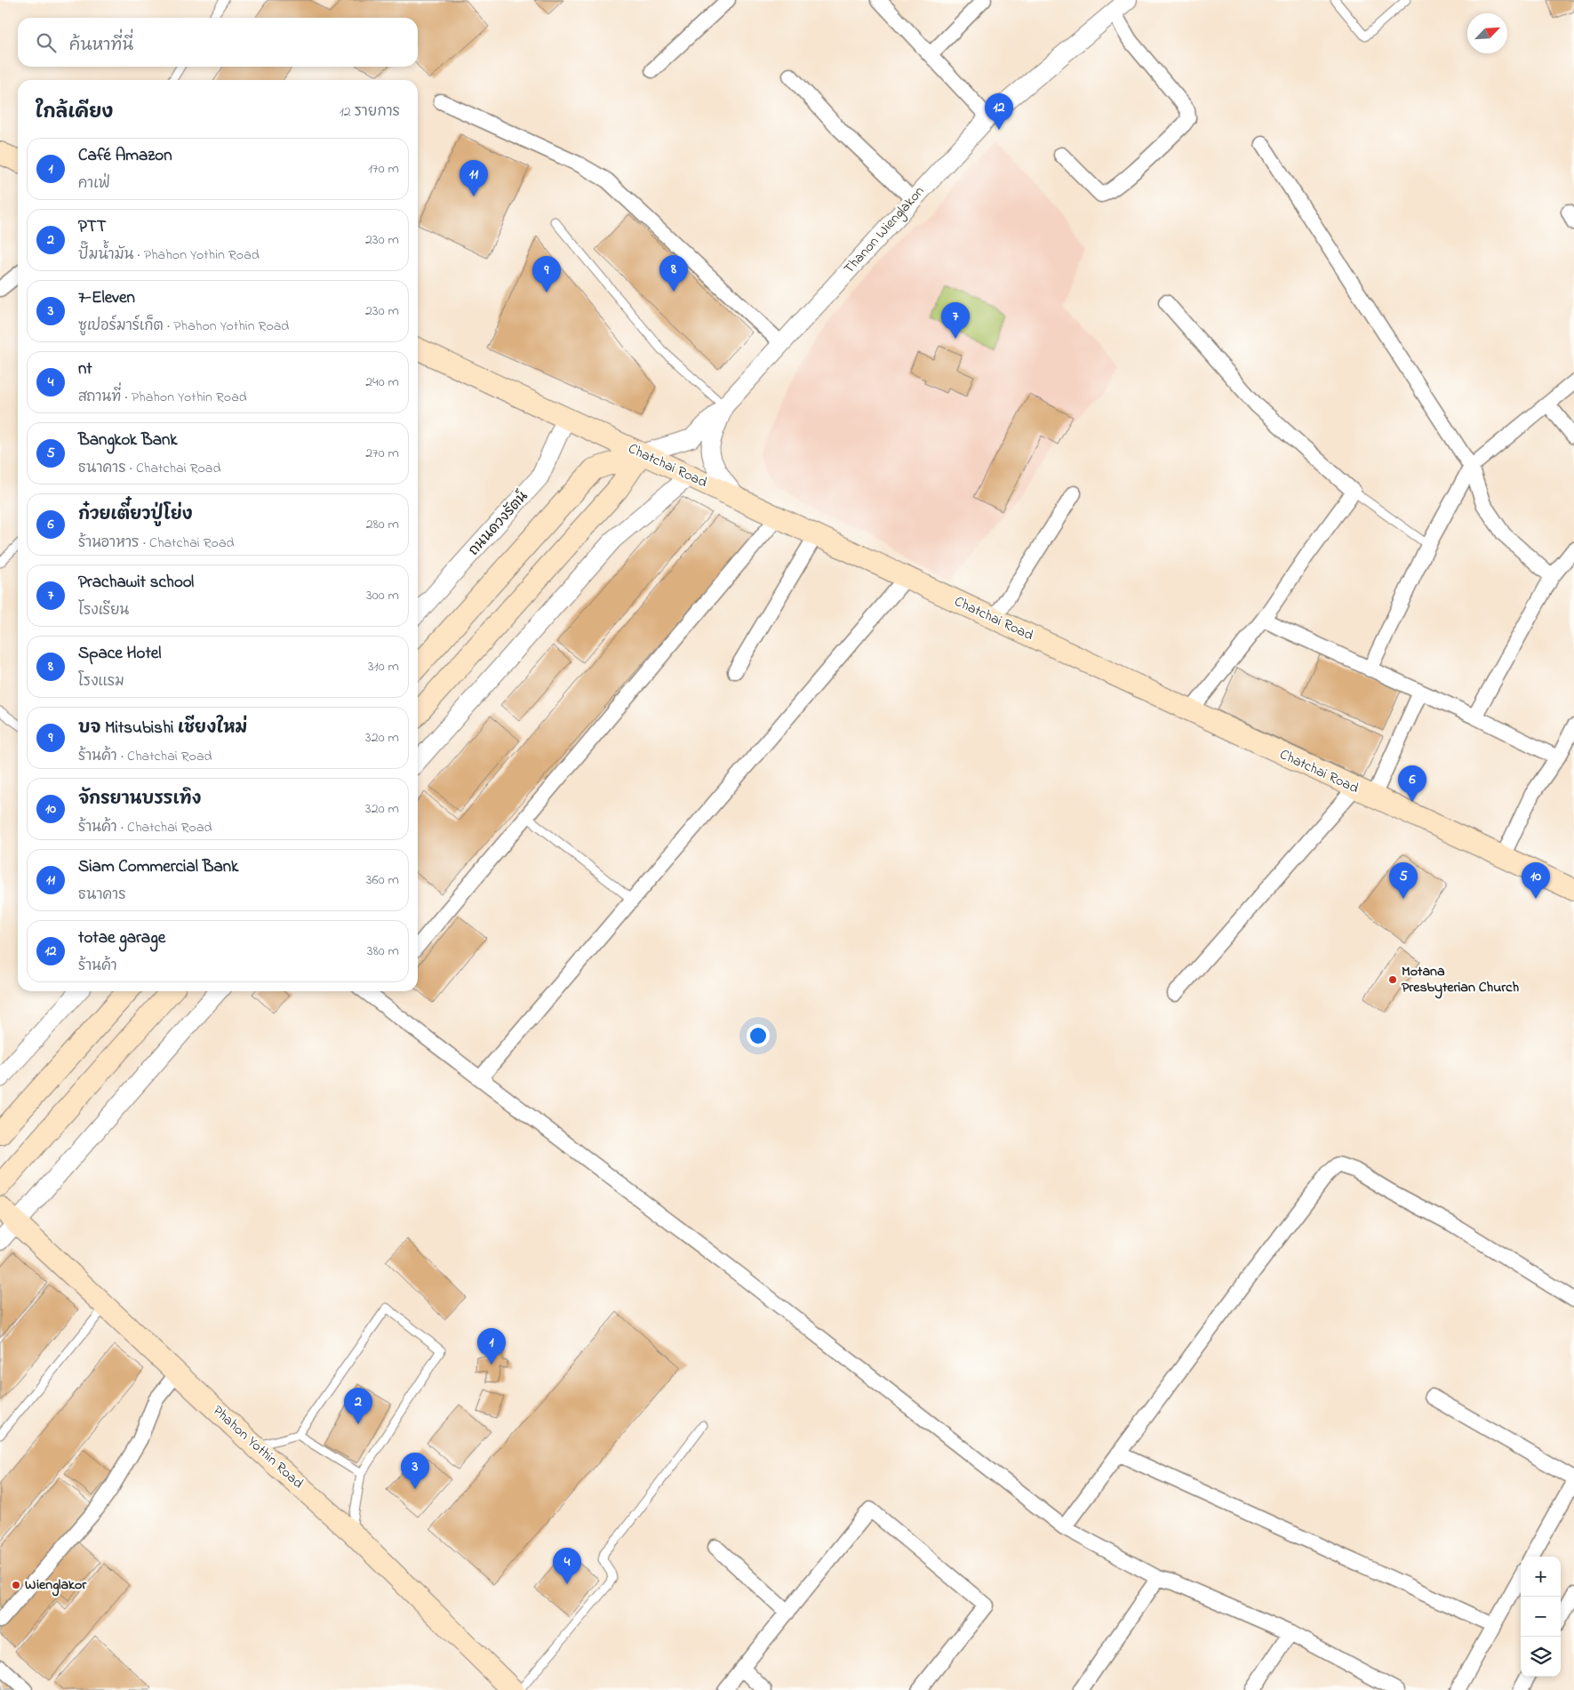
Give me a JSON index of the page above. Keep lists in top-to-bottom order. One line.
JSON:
{"streets":{"main road":["Chatchai Road","Phahon Yothin Road"],"street":["Thanon Wienglakon","ถนนดวงรัตน์"]},"crossings":[["Thanon Wienglakon","Chatchai Road"],["Chatchai Road","ถนนดวงรัตน์"]],"places":["Motana Presbyterian Church","Wienglakor"],"north":"top right","page":{"search":"ค้นหาที่นี่","heading":["ใกล้เคียง","12 รายการ"],"pins":["12","11","8","9","7","6","5","10","1","2","3","4"],"list":[{"mark":"1","name":"Café Amazon","note":"คาเฟ่","value":"170 m"},{"mark":"2","name":"PTT","note":"ปั๊มน้ำมัน · Phahon Yothin Road","value":"230 m"},{"mark":"3","name":"7-Eleven","note":"ซูเปอร์มาร์เก็ต · Phahon Yothin Road","value":"230 m"},{"mark":"4","name":"nt","note":"สถานที่ · Phahon Yothin Road","value":"240 m"},{"mark":"5","name":"Bangkok Bank","note":"ธนาคาร · Chatchai Road","value":"270 m"},{"mark":"6","name":"ก๋วยเตี๋ยวปู่โย่ง","note":"ร้านอาหาร · Chatchai Road","value":"280 m"},{"mark":"7","name":"Prachawit school","note":"โรงเรียน","value":"300 m"},{"mark":"8","name":"Space Hotel","note":"โรงแรม","value":"310 m"},{"mark":"9","name":"บจ Mitsubishi เชียงใหม่","note":"ร้านค้า · Chatchai Road","value":"320 m"},{"mark":"10","name":"จักรยานบรรเทิง","note":"ร้านค้า · Chatchai Road","value":"320 m"},{"mark":"11","name":"Siam Commercial Bank","note":"ธนาคาร","value":"360 m"},{"mark":"12","name":"totae garage","note":"ร้านค้า","value":"380 m"}],"map_buttons":["+","−"]}}
